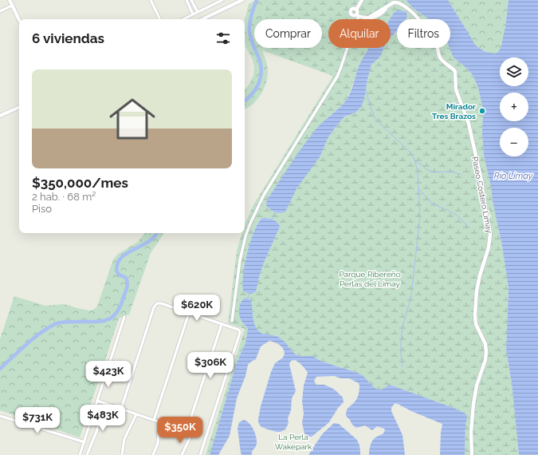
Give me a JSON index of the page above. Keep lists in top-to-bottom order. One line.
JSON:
{"streets":{"street":["Paseo Costero Limay"]},"water":["Río Limay"],"parks":["Parque Ribereño Perlas del Limay","La Perla Wakepark"],"places":["Mirador Tres Brazos"],"page":{"chip":["Comprar","Alquilar","Filtros"],"heading":"6 viviendas","map_buttons":["+","−"],"list":[{"name":"$350,000/mes","note":"2 hab. · 68 m² · Piso"}],"price":["$620K","$306K","$423K","$483K","$731K","$350K"]}}
